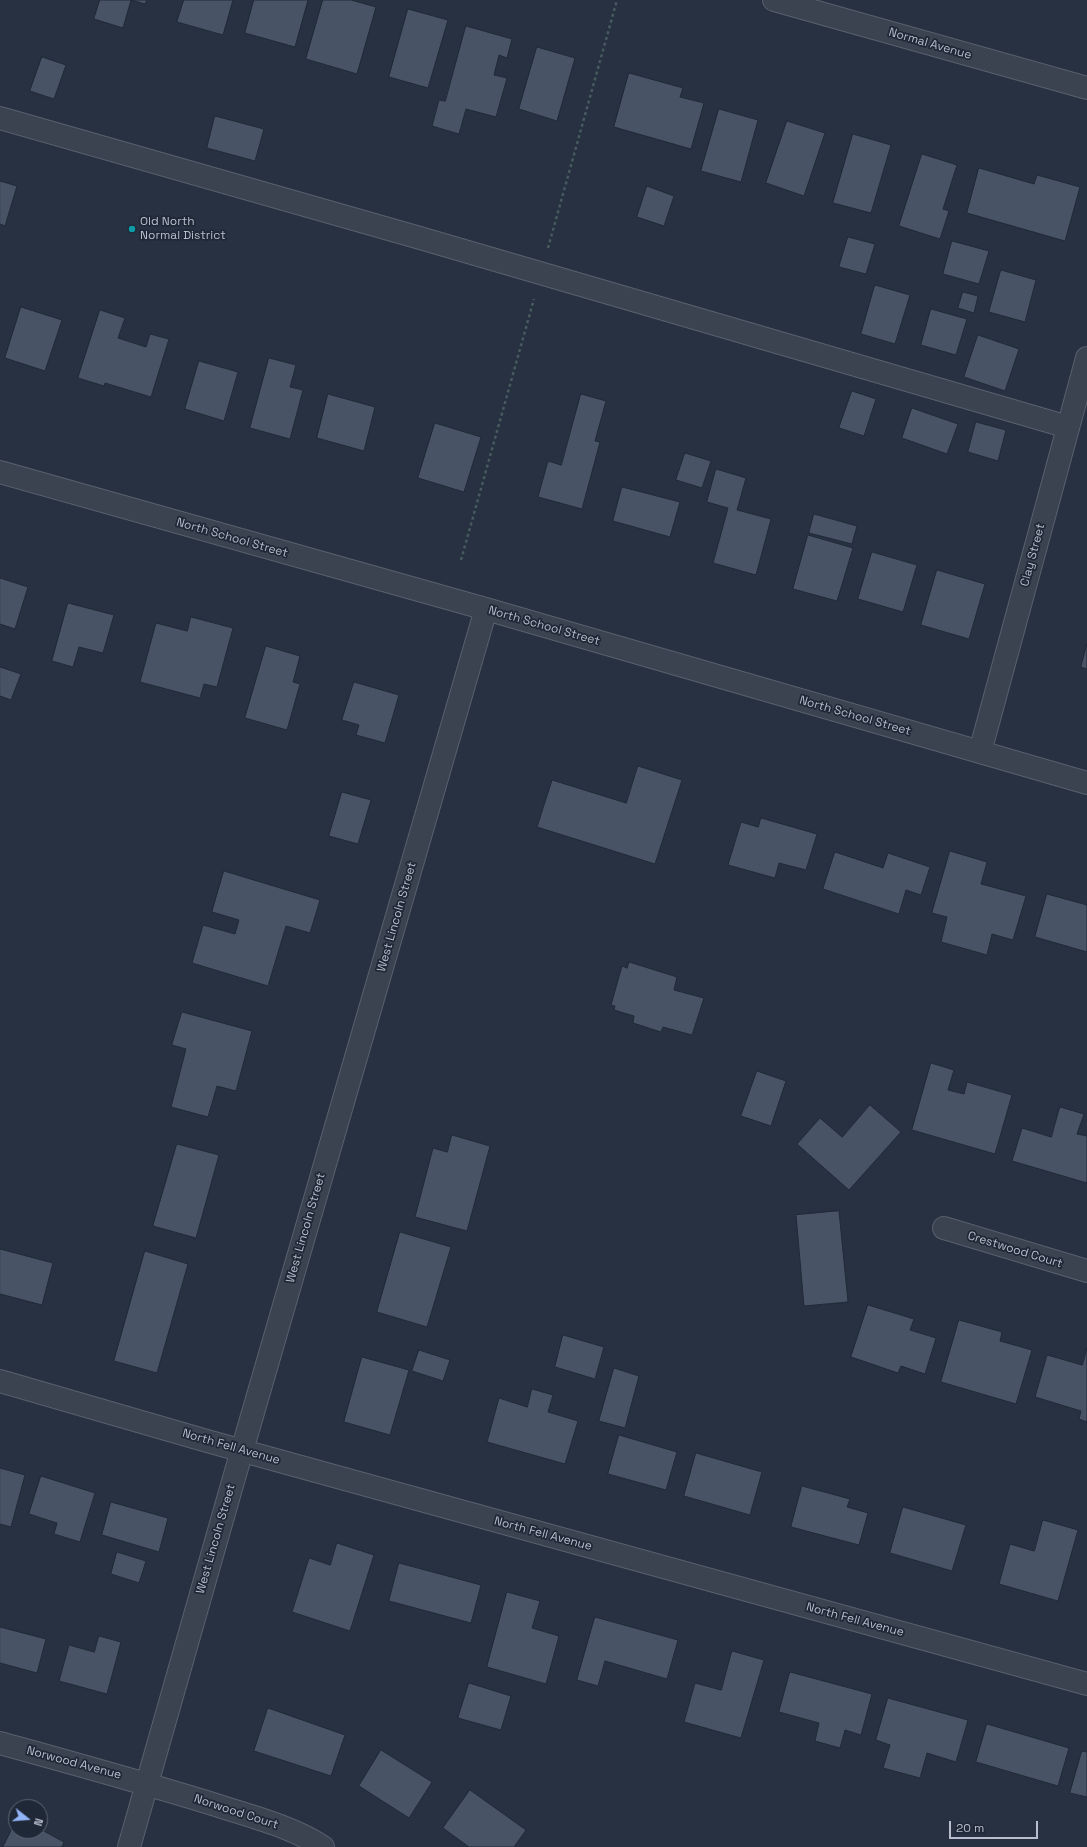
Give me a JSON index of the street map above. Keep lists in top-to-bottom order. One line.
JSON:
{"streets":{"street":["Normal Avenue","North School Street","Clay Street","West Lincoln Street","Crestwood Court","North Fell Avenue","Norwood Avenue","Norwood Court"]},"crossings":[["North School Street","Clay Street"],["North School Street","West Lincoln Street"],["West Lincoln Street","North Fell Avenue"],["West Lincoln Street","Norwood Avenue"],["West Lincoln Street","Norwood Court"],["Norwood Avenue","Norwood Court"]],"places":["Old North Normal District"],"scale_bar":"20 m","north":"right"}
